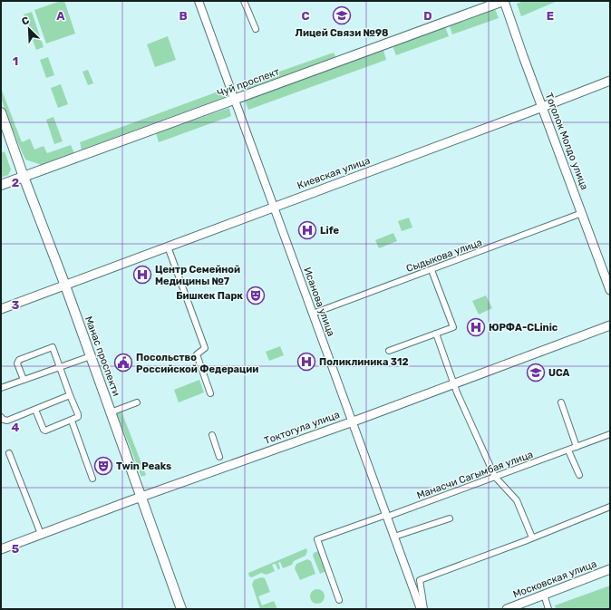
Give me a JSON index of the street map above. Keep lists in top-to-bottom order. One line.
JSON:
{"streets":{"main road":["Чуй проспект","Тоголок Молдо улица","Киевская улица","Манас проспекти","Токтогула улица","Московская улица"],"street":["Сыдыкова улица","Исанова улица","Манасчи Сагымбая улица"]},"crossings":[["Чуй проспект","Тоголок Молдо улица"],["Чуй проспект","Исанова улица"],["Чуй проспект","Манас проспекти"],["Тоголок Молдо улица","Киевская улица"],["Тоголок Молдо улица","Сыдыкова улица"],["Киевская улица","Исанова улица"],["Киевская улица","Манас проспекти"],["Сыдыкова улица","Исанова улица"],["Исанова улица","Токтогула улица"],["Исанова улица","Манасчи Сагымбая улица"],["Манас проспекти","Токтогула улица"]],"places":{"school or university":["Лицей Связи №98","UCA"],"hospital":["Life","Центр Семейной Медицины №7","ЮРФА-CLinic","Поликлиника 312"],"theatre":["Бишкек Парк","Twin Peaks"],"public building":["Посольство Российской Федерации"]},"north":"top left","grid":{"columns":["A","B","C","D","E"],"rows":["1","2","3","4","5"]}}
